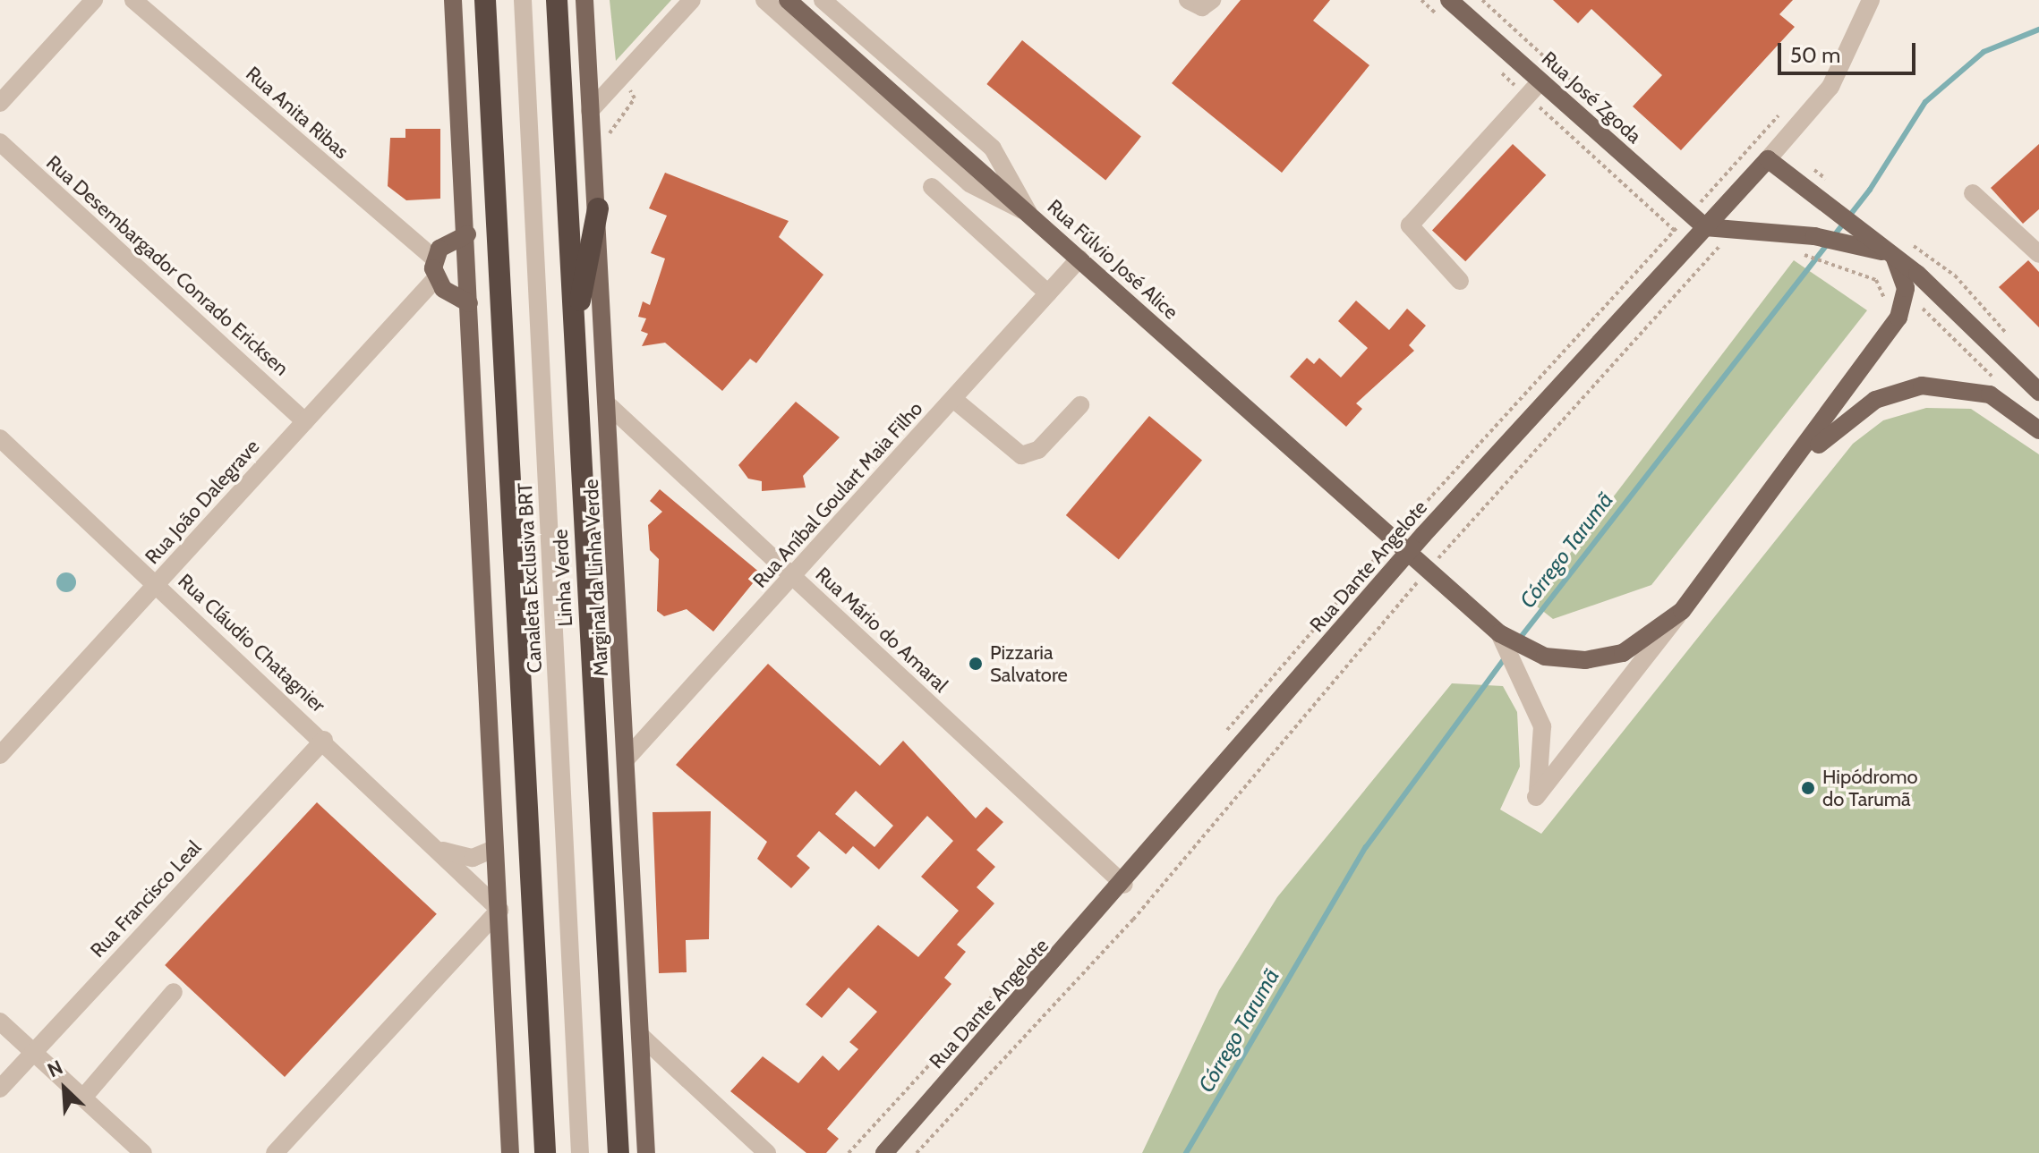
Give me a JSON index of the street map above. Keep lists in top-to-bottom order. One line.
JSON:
{"streets":{"highway":["Linha Verde"],"main road":["Rua José Zgoda","Rua Fúlvio José Alice","Rua Dante Angelote","Marginal da Linha Verde"],"street":["Rua Anita Ribas","Rua Desembargador Conrado Ericksen","Rua Aníbal Goulart Maia Filho","Rua João Dalegrave","Canaleta Exclusiva BRT","Rua Mário do Amaral","Rua Cláudio Chatagnier","Rua Francisco Leal"]},"crossings":[["Rua José Zgoda","Rua Dante Angelote"],["Rua Fúlvio José Alice","Rua Aníbal Goulart Maia Filho"],["Rua Fúlvio José Alice","Rua Dante Angelote"],["Rua Desembargador Conrado Ericksen","Rua João Dalegrave"],["Rua Aníbal Goulart Maia Filho","Marginal da Linha Verde"],["Rua Aníbal Goulart Maia Filho","Rua Mário do Amaral"],["Rua João Dalegrave","Rua Cláudio Chatagnier"],["Rua Dante Angelote","Rua Mário do Amaral"],["Marginal da Linha Verde","Rua Mário do Amaral"],["Rua Cláudio Chatagnier","Rua Francisco Leal"]],"water":["Córrego Tarumã"],"places":["Pizzaria Salvatore","Hipódromo do Tarumã"],"scale_bar":"50 m","north":"top left"}
